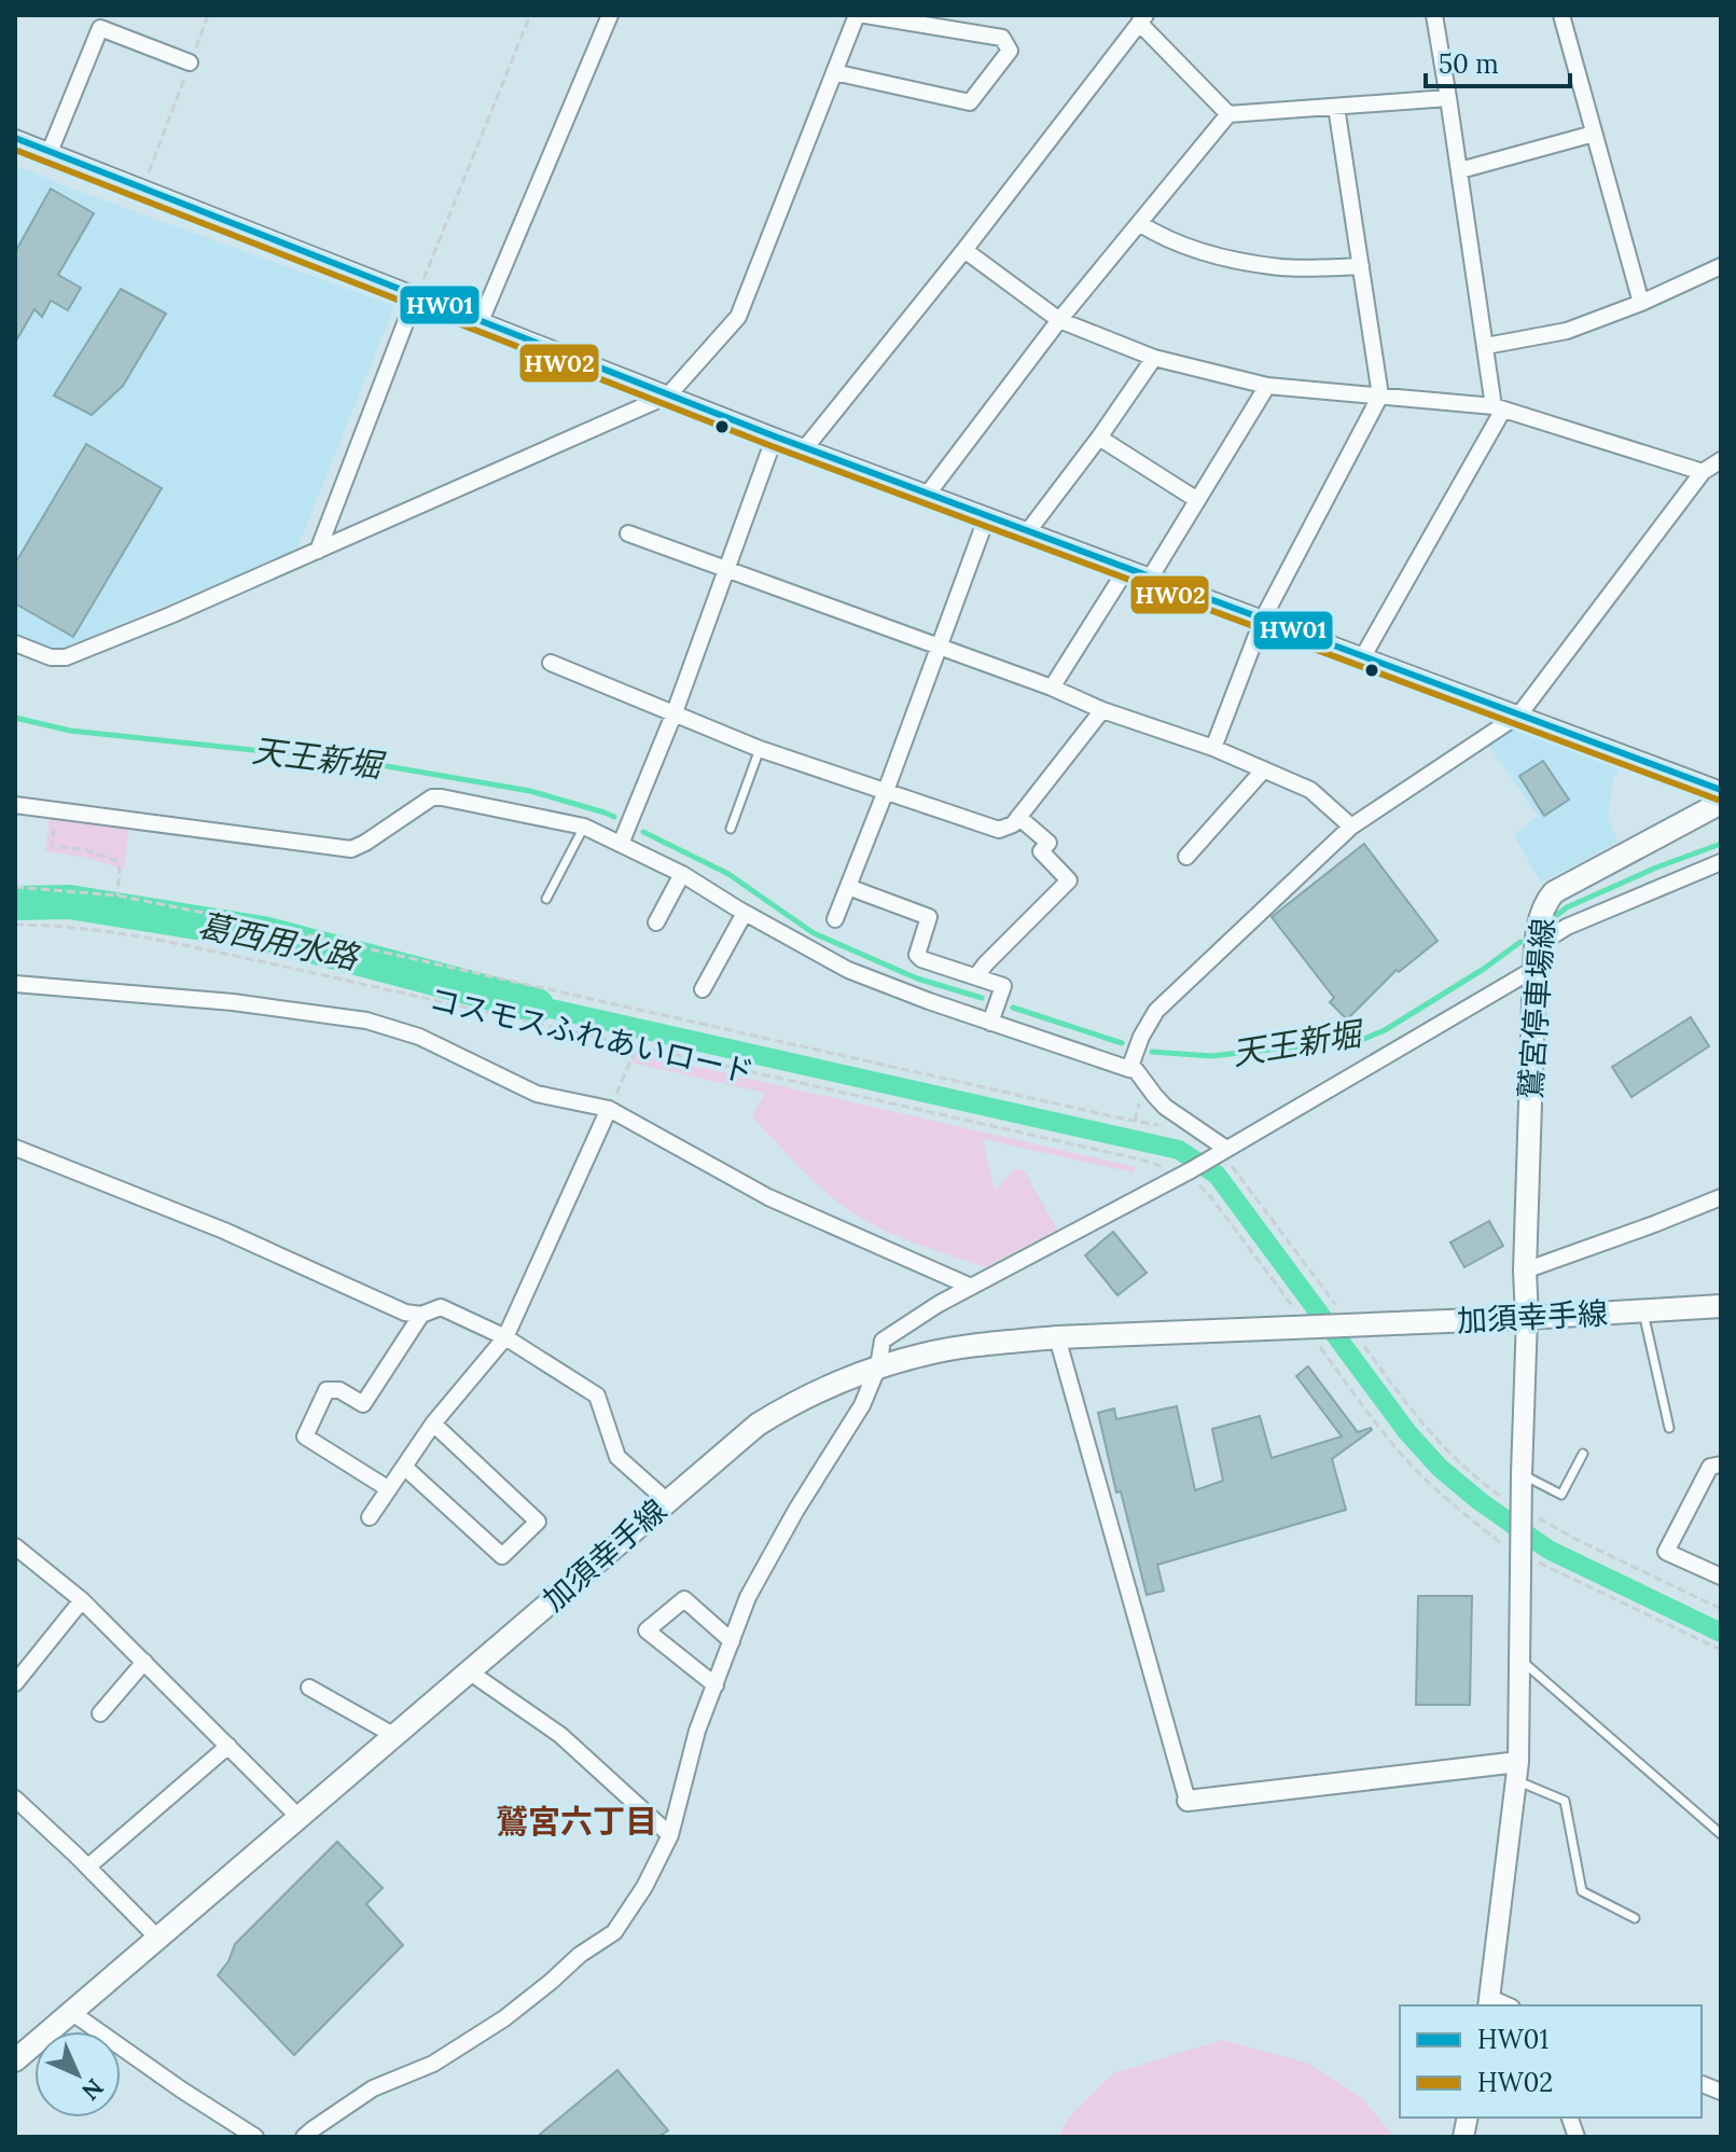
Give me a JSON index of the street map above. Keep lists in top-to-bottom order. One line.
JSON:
{"streets":{"main road":["鷲宮停車場線","加須幸手線"],"path":["コスモスふれあいロード"]},"crossings":[["鷲宮停車場線","加須幸手線"]],"districts":["鷲宮六丁目"],"water":["天王新堀","葛西用水路"],"lines":["transit line HW01","transit line HW02"],"legend":["HW01","HW02"],"scale_bar":"50 m","north":"bottom right"}
